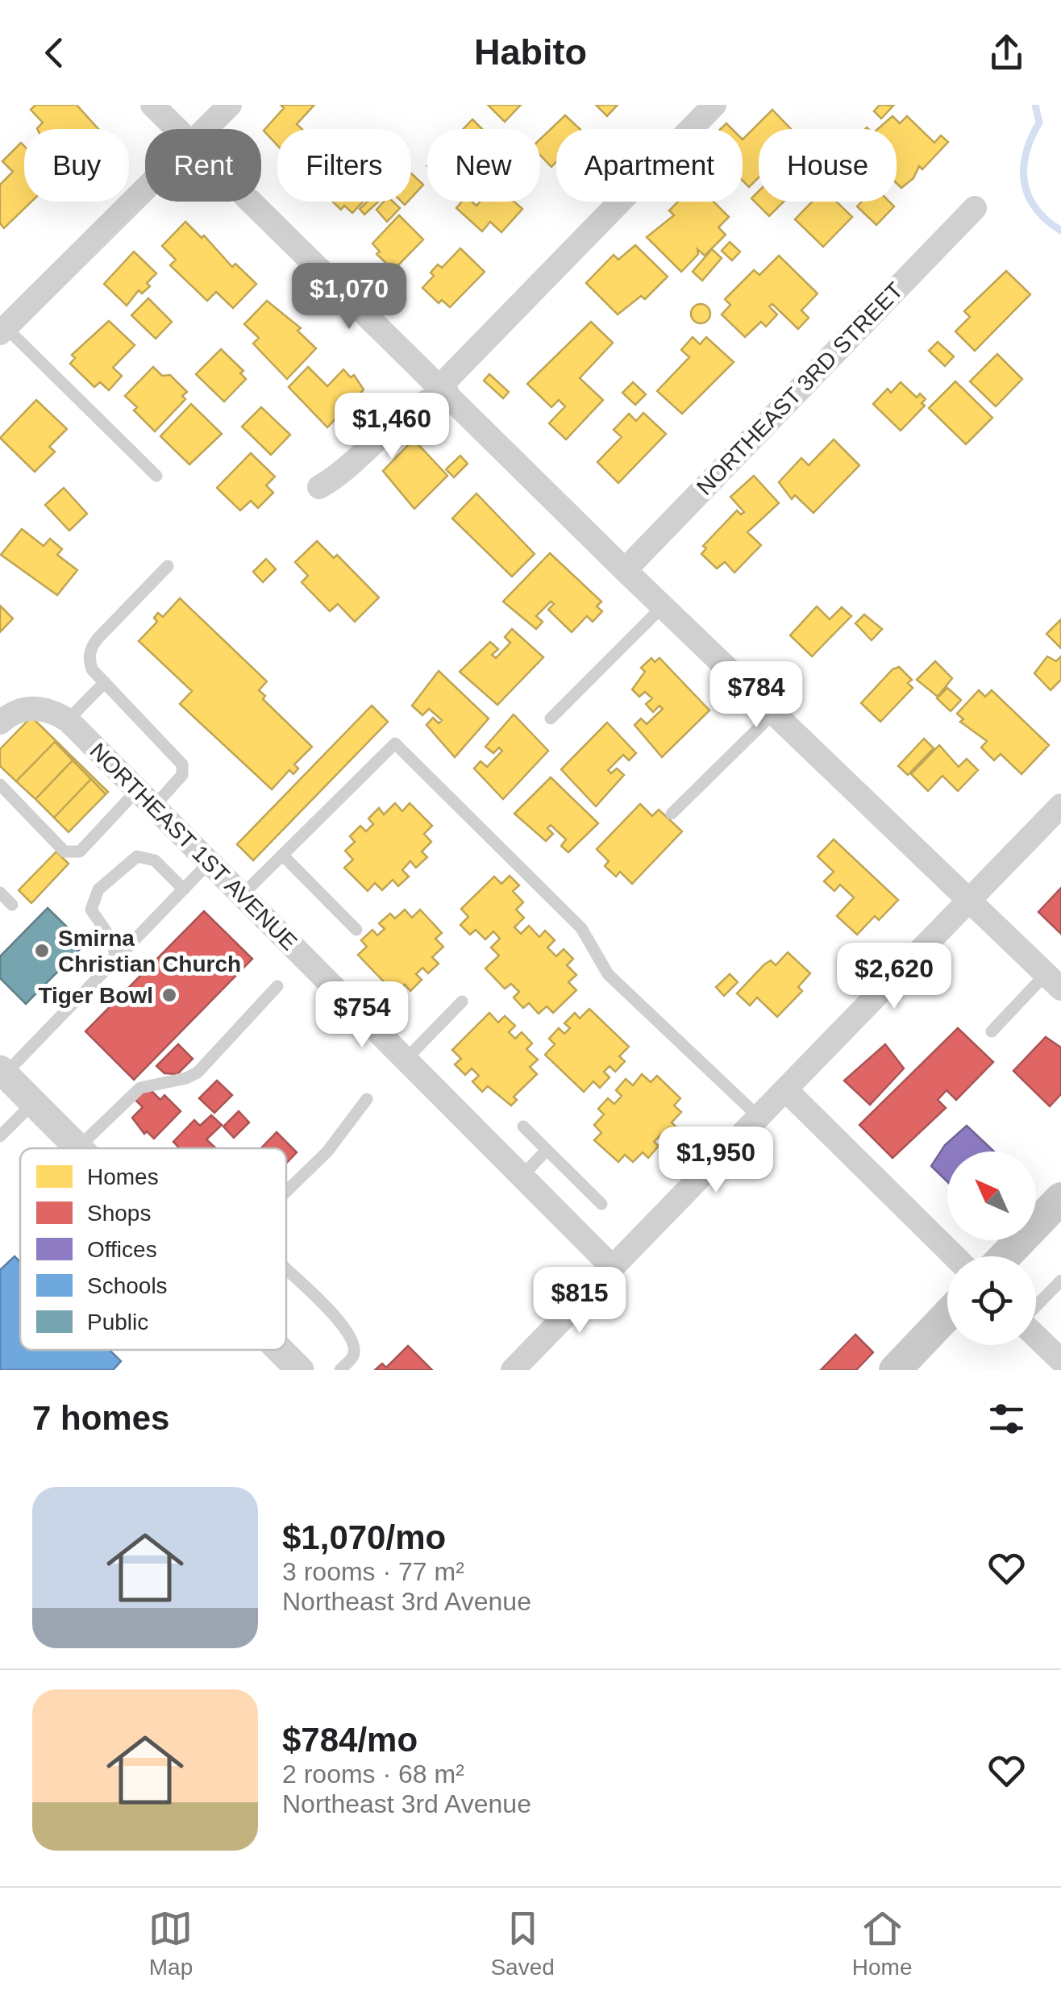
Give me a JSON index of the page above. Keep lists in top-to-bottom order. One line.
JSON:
{"streets":{"street":["NORTHEAST 3RD STREET","NORTHEAST 1ST AVENUE"]},"places":["Smirna Christian Church","Tiger Bowl"],"legend":["Homes","Shops","Offices","Schools","Public"],"north":"top left","page":{"header":"Habito","chip":["Buy","Rent","Filters","New","Apartment","House"],"price":["$1,070","$1,460","$784","$2,620","$754","$1,950","$815"],"heading":"7 homes","list":[{"name":"$1,070/mo","note":"3 rooms · 77 m² · Northeast 3rd Avenue"},{"name":"$784/mo","note":"2 rooms · 68 m² · Northeast 3rd Avenue"}],"tabs":["Map","Saved","Home"]}}
